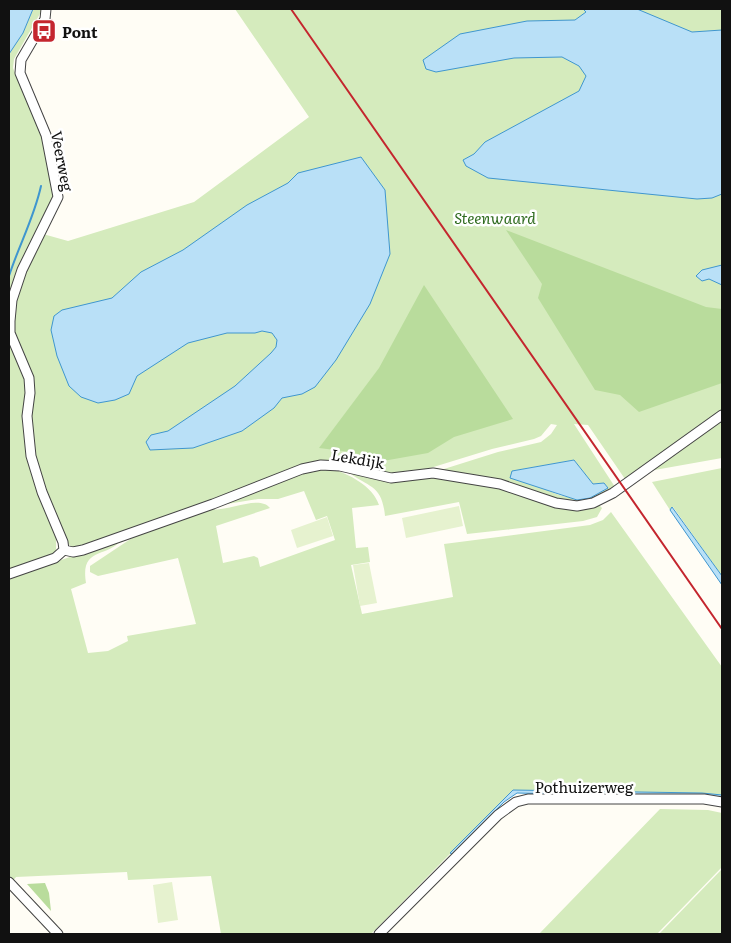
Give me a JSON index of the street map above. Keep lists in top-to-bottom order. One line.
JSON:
{"streets":{"street":["Veerweg","Lekdijk","Pothuizerweg"]},"crossings":[["Veerweg","Lekdijk"]],"parks":["Steenwaard"],"places":{"bus stop":["Pont"]}}
